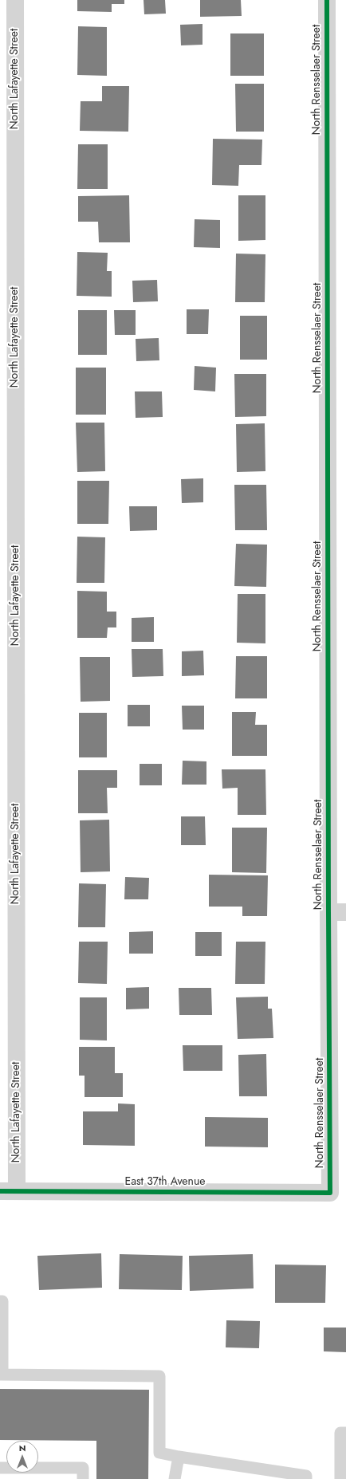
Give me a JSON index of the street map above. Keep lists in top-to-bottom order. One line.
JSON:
{"streets":{"street":["North Lafayette Street","North Rensselaer Street","East 37th Avenue"]},"crossings":[["North Lafayette Street","East 37th Avenue"],["North Rensselaer Street","East 37th Avenue"]],"north":"top"}
